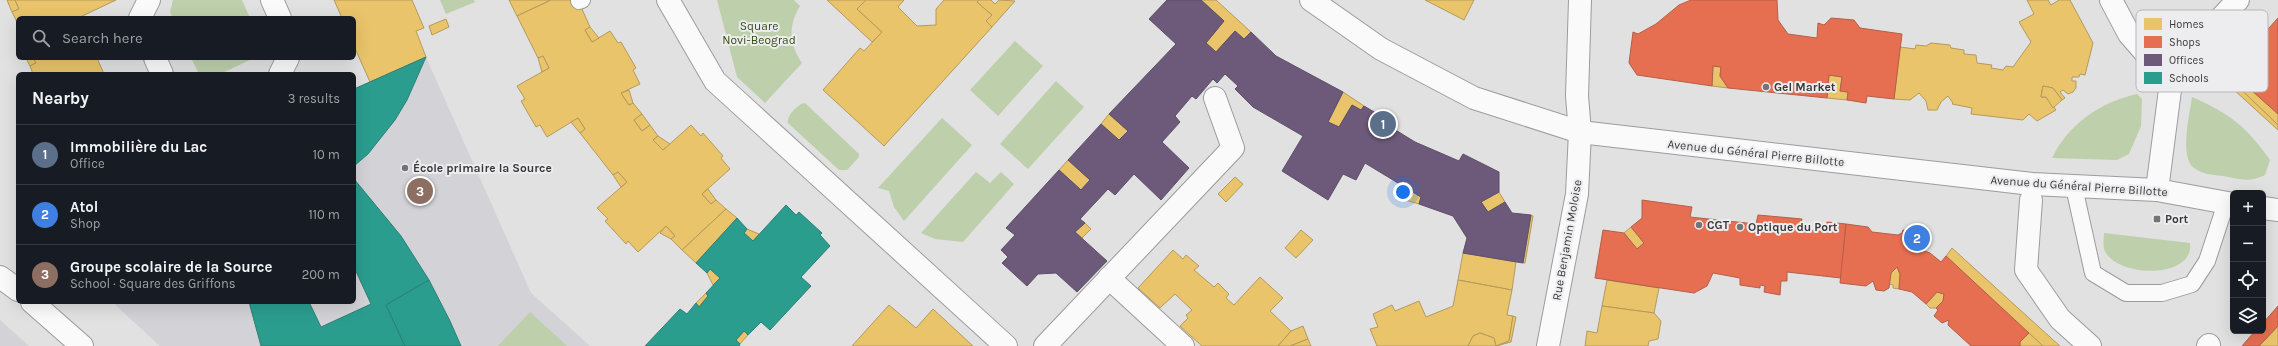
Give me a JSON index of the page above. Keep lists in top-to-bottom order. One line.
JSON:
{"streets":{"street":["Avenue du Général Pierre Billotte","Rue Benjamin Moloise"]},"crossings":[["Avenue du Général Pierre Billotte","Rue Benjamin Moloise"]],"parks":["Square Novi-Beograd"],"places":{"other":["Gel Market","École primaire la Source","CGT","Optique du Port"],"transit":["Port"]},"legend":["Homes","Shops","Offices","Schools"],"page":{"search":"Search here","heading":["Nearby","3 results"],"pins":["1","3","2"],"list":[{"mark":"1","name":"Immobilière du Lac","note":"Office","value":"10 m"},{"mark":"2","name":"Atol","note":"Shop","value":"110 m"},{"mark":"3","name":"Groupe scolaire de la Source","note":"School · Square des Griffons","value":"200 m"}],"map_buttons":["+","−"]}}
